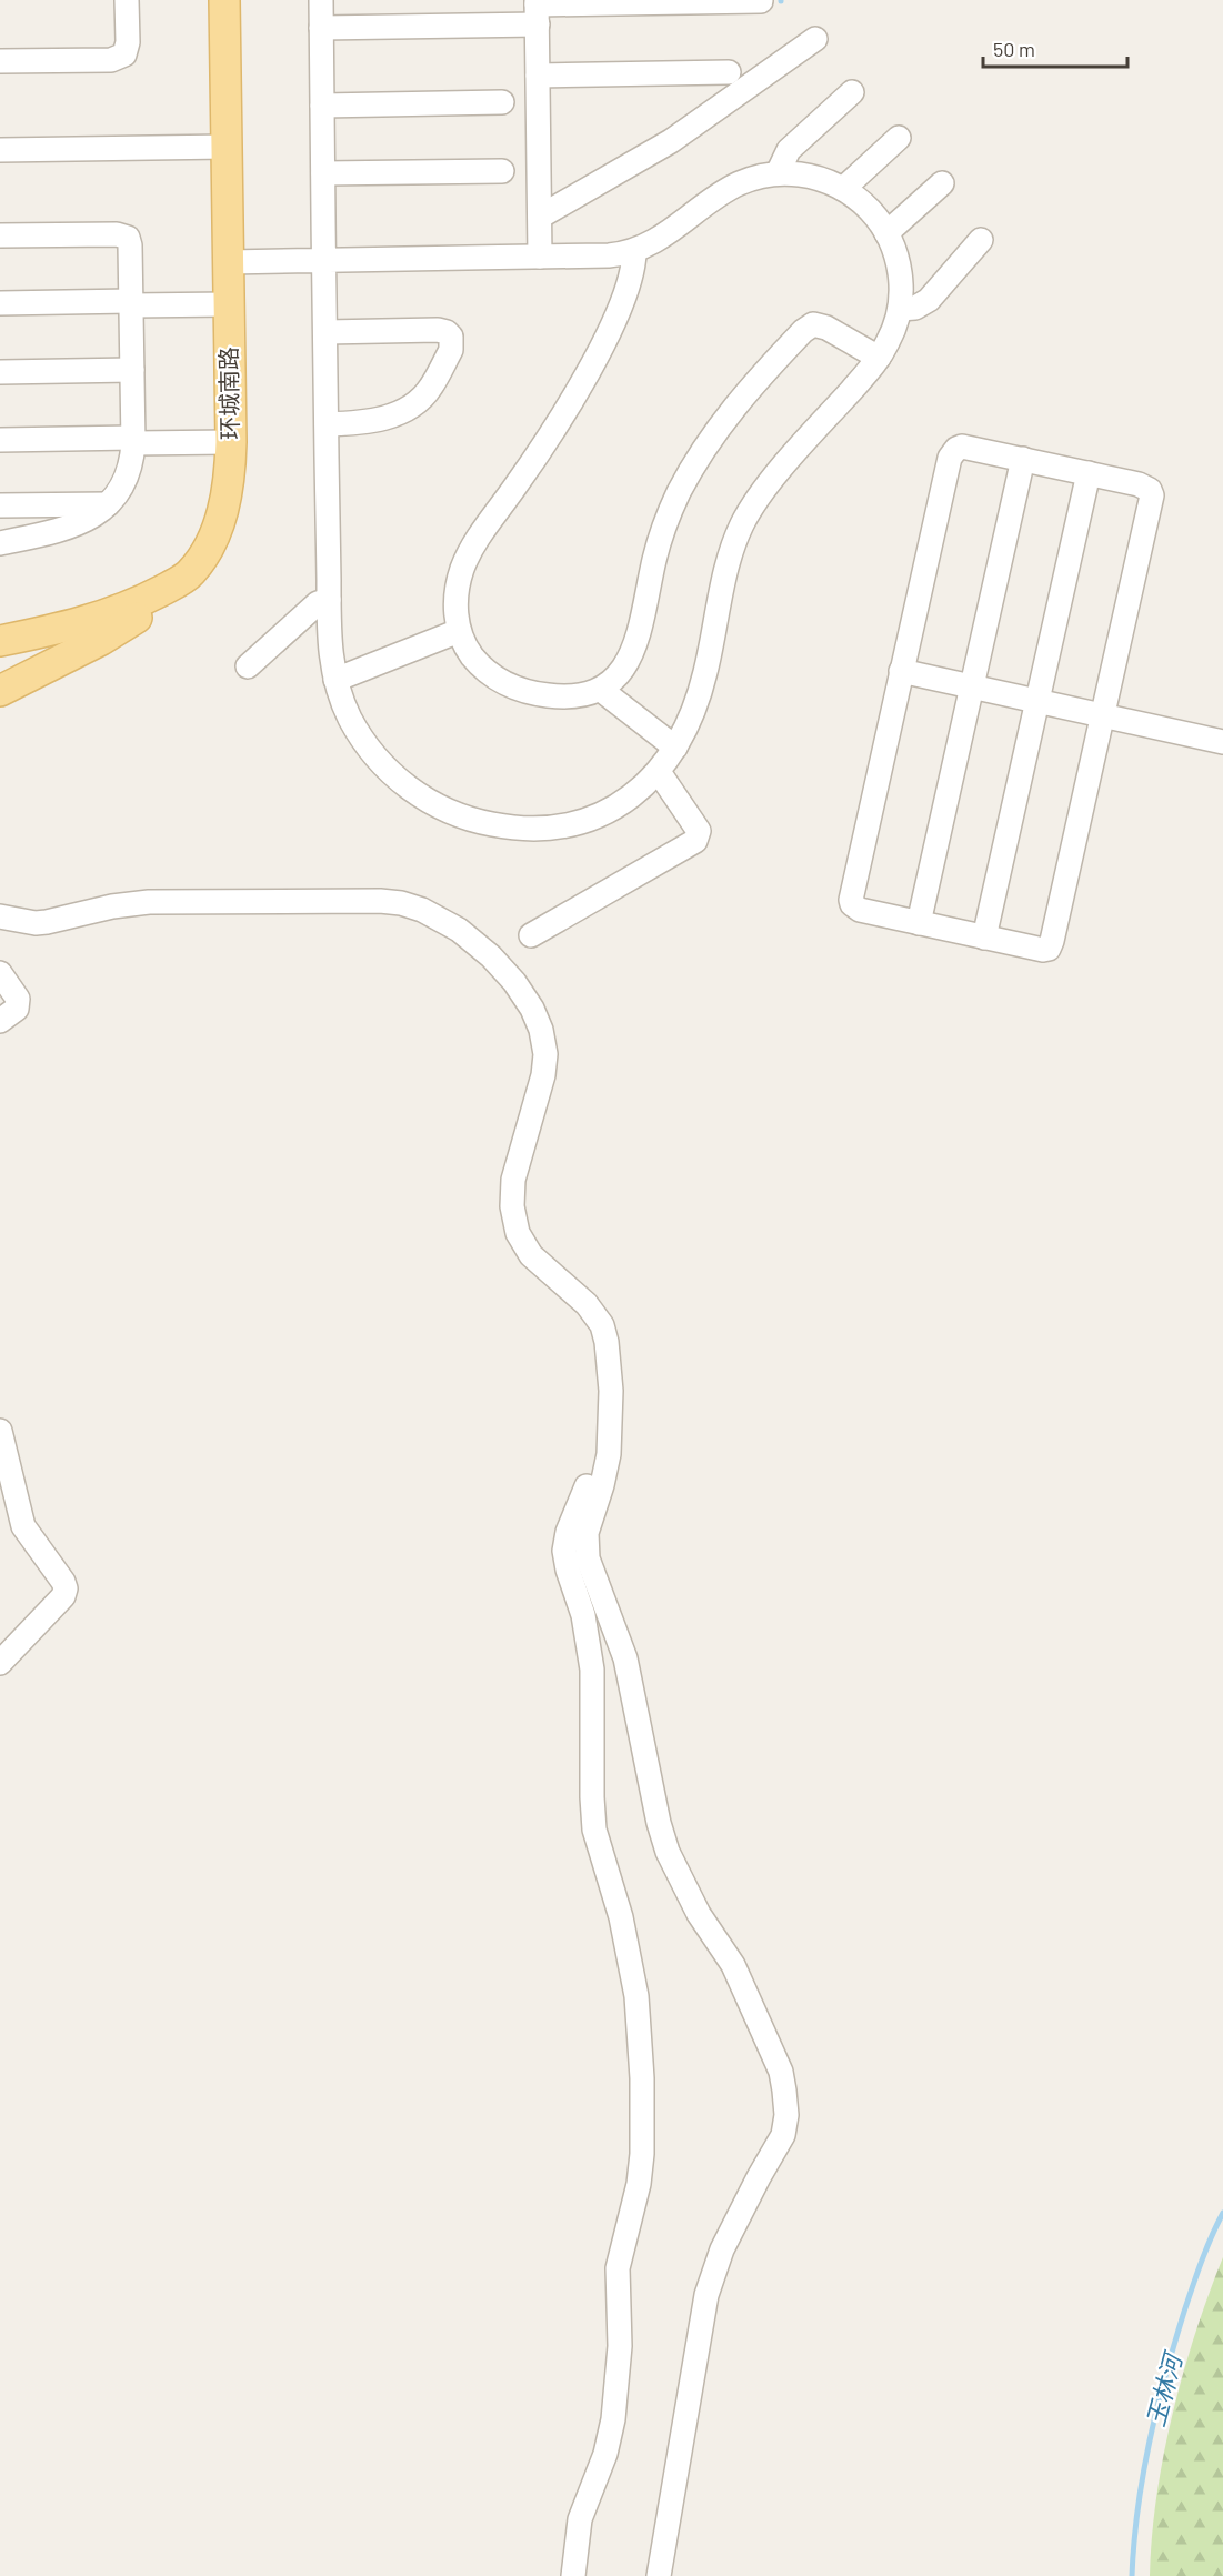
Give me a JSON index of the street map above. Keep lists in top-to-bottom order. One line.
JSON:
{"streets":{"main road":["环城南路"]},"water":["玉林河"],"scale_bar":"50 m"}
